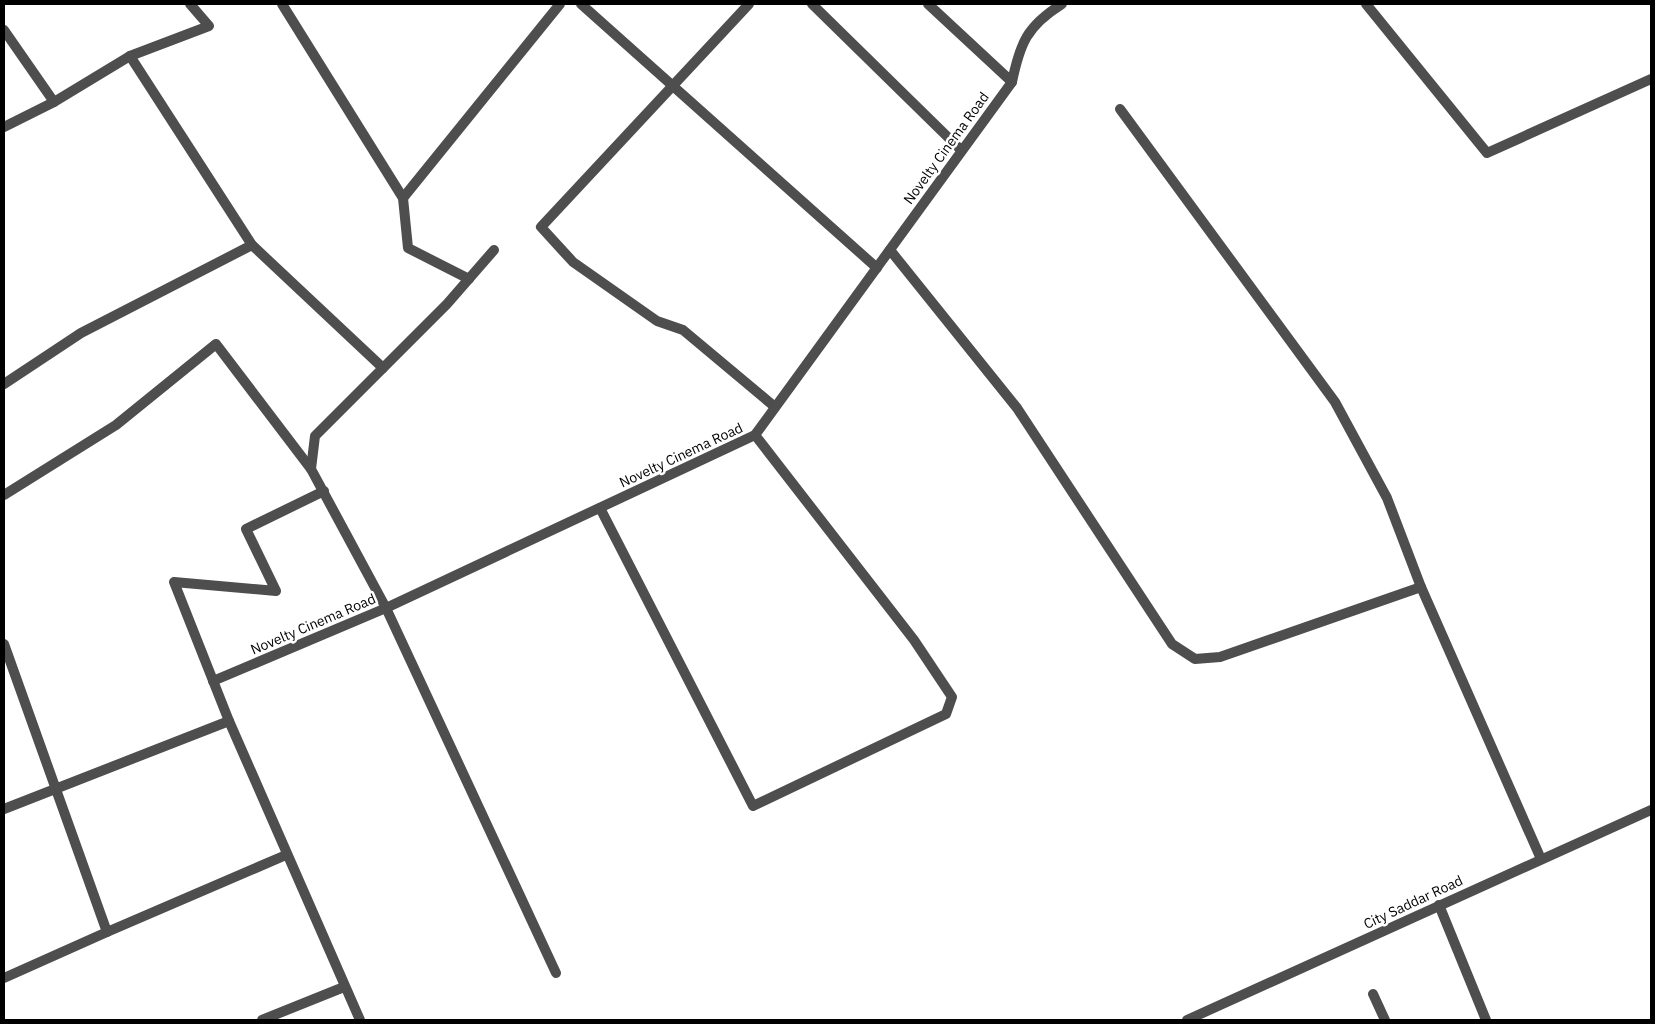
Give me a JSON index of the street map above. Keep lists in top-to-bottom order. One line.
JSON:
{"streets":{"street":["Novelty Cinema Road","City Saddar Road"]}}
